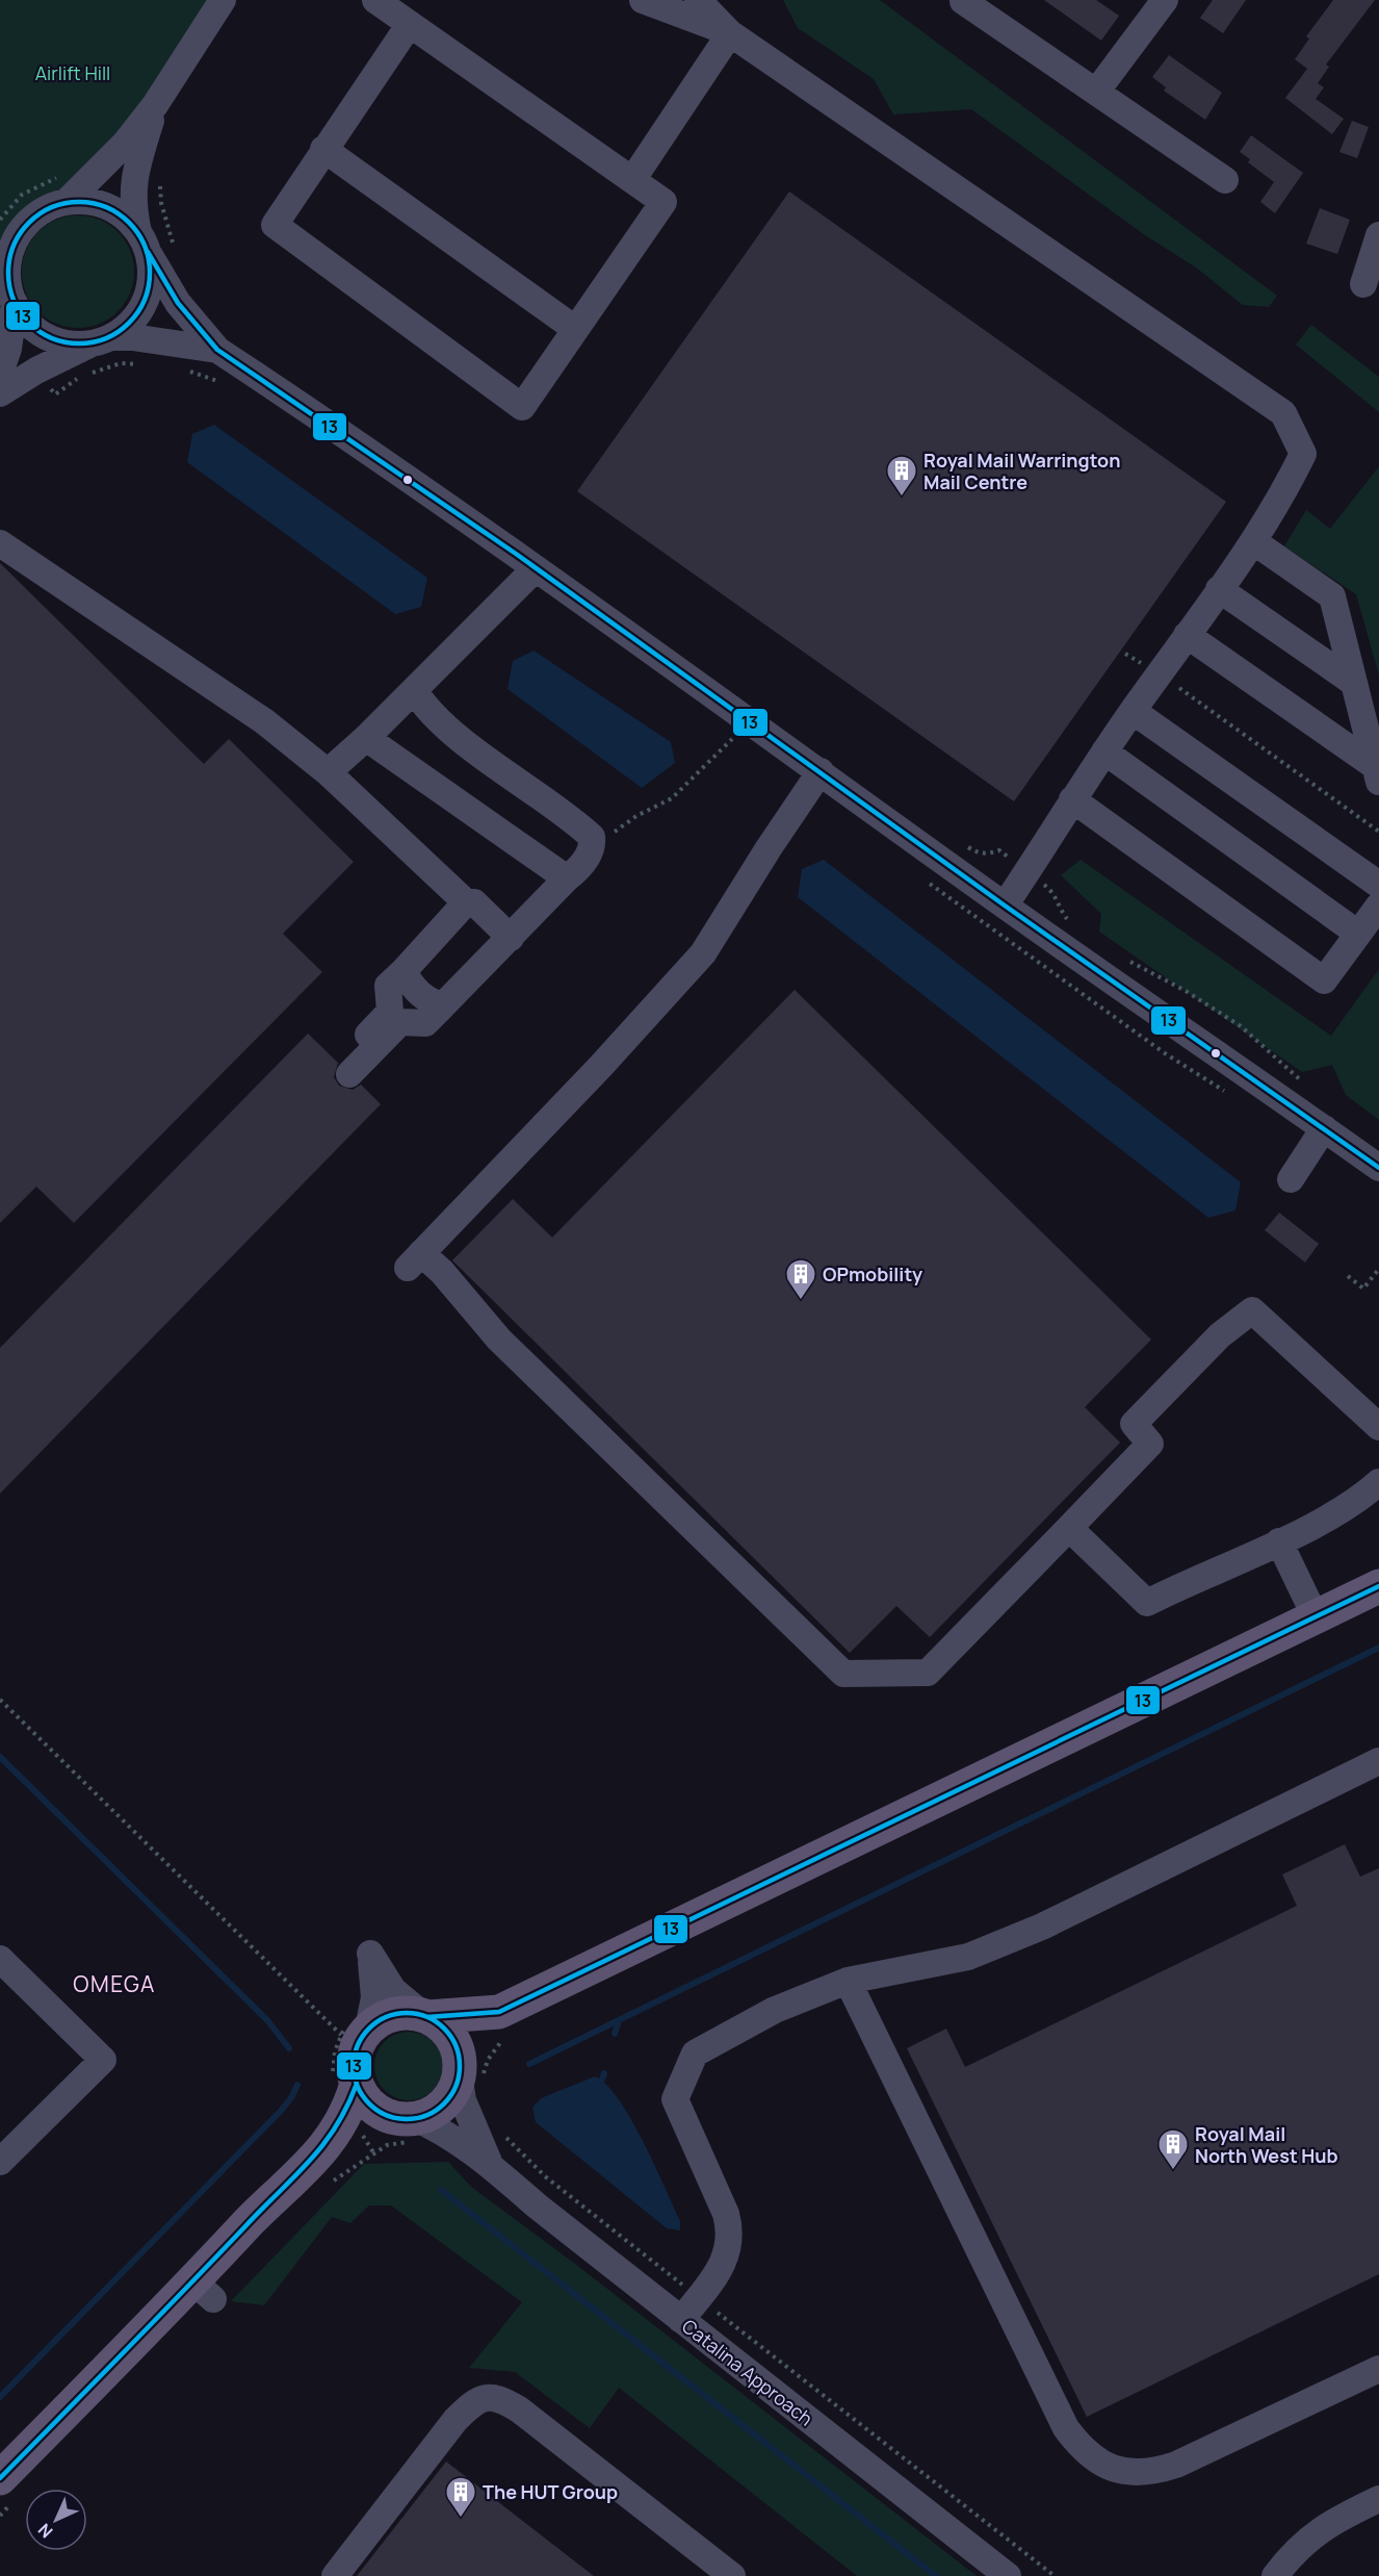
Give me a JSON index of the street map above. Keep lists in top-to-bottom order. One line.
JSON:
{"streets":{"street":["Catalina Approach"]},"districts":["OMEGA"],"parks":["Airlift Hill"],"places":{"building":["Royal Mail Warrington Mail Centre","OPmobility","Royal Mail North West Hub","The HUT Group"]},"lines":["transit line 13"],"north":"bottom left"}
